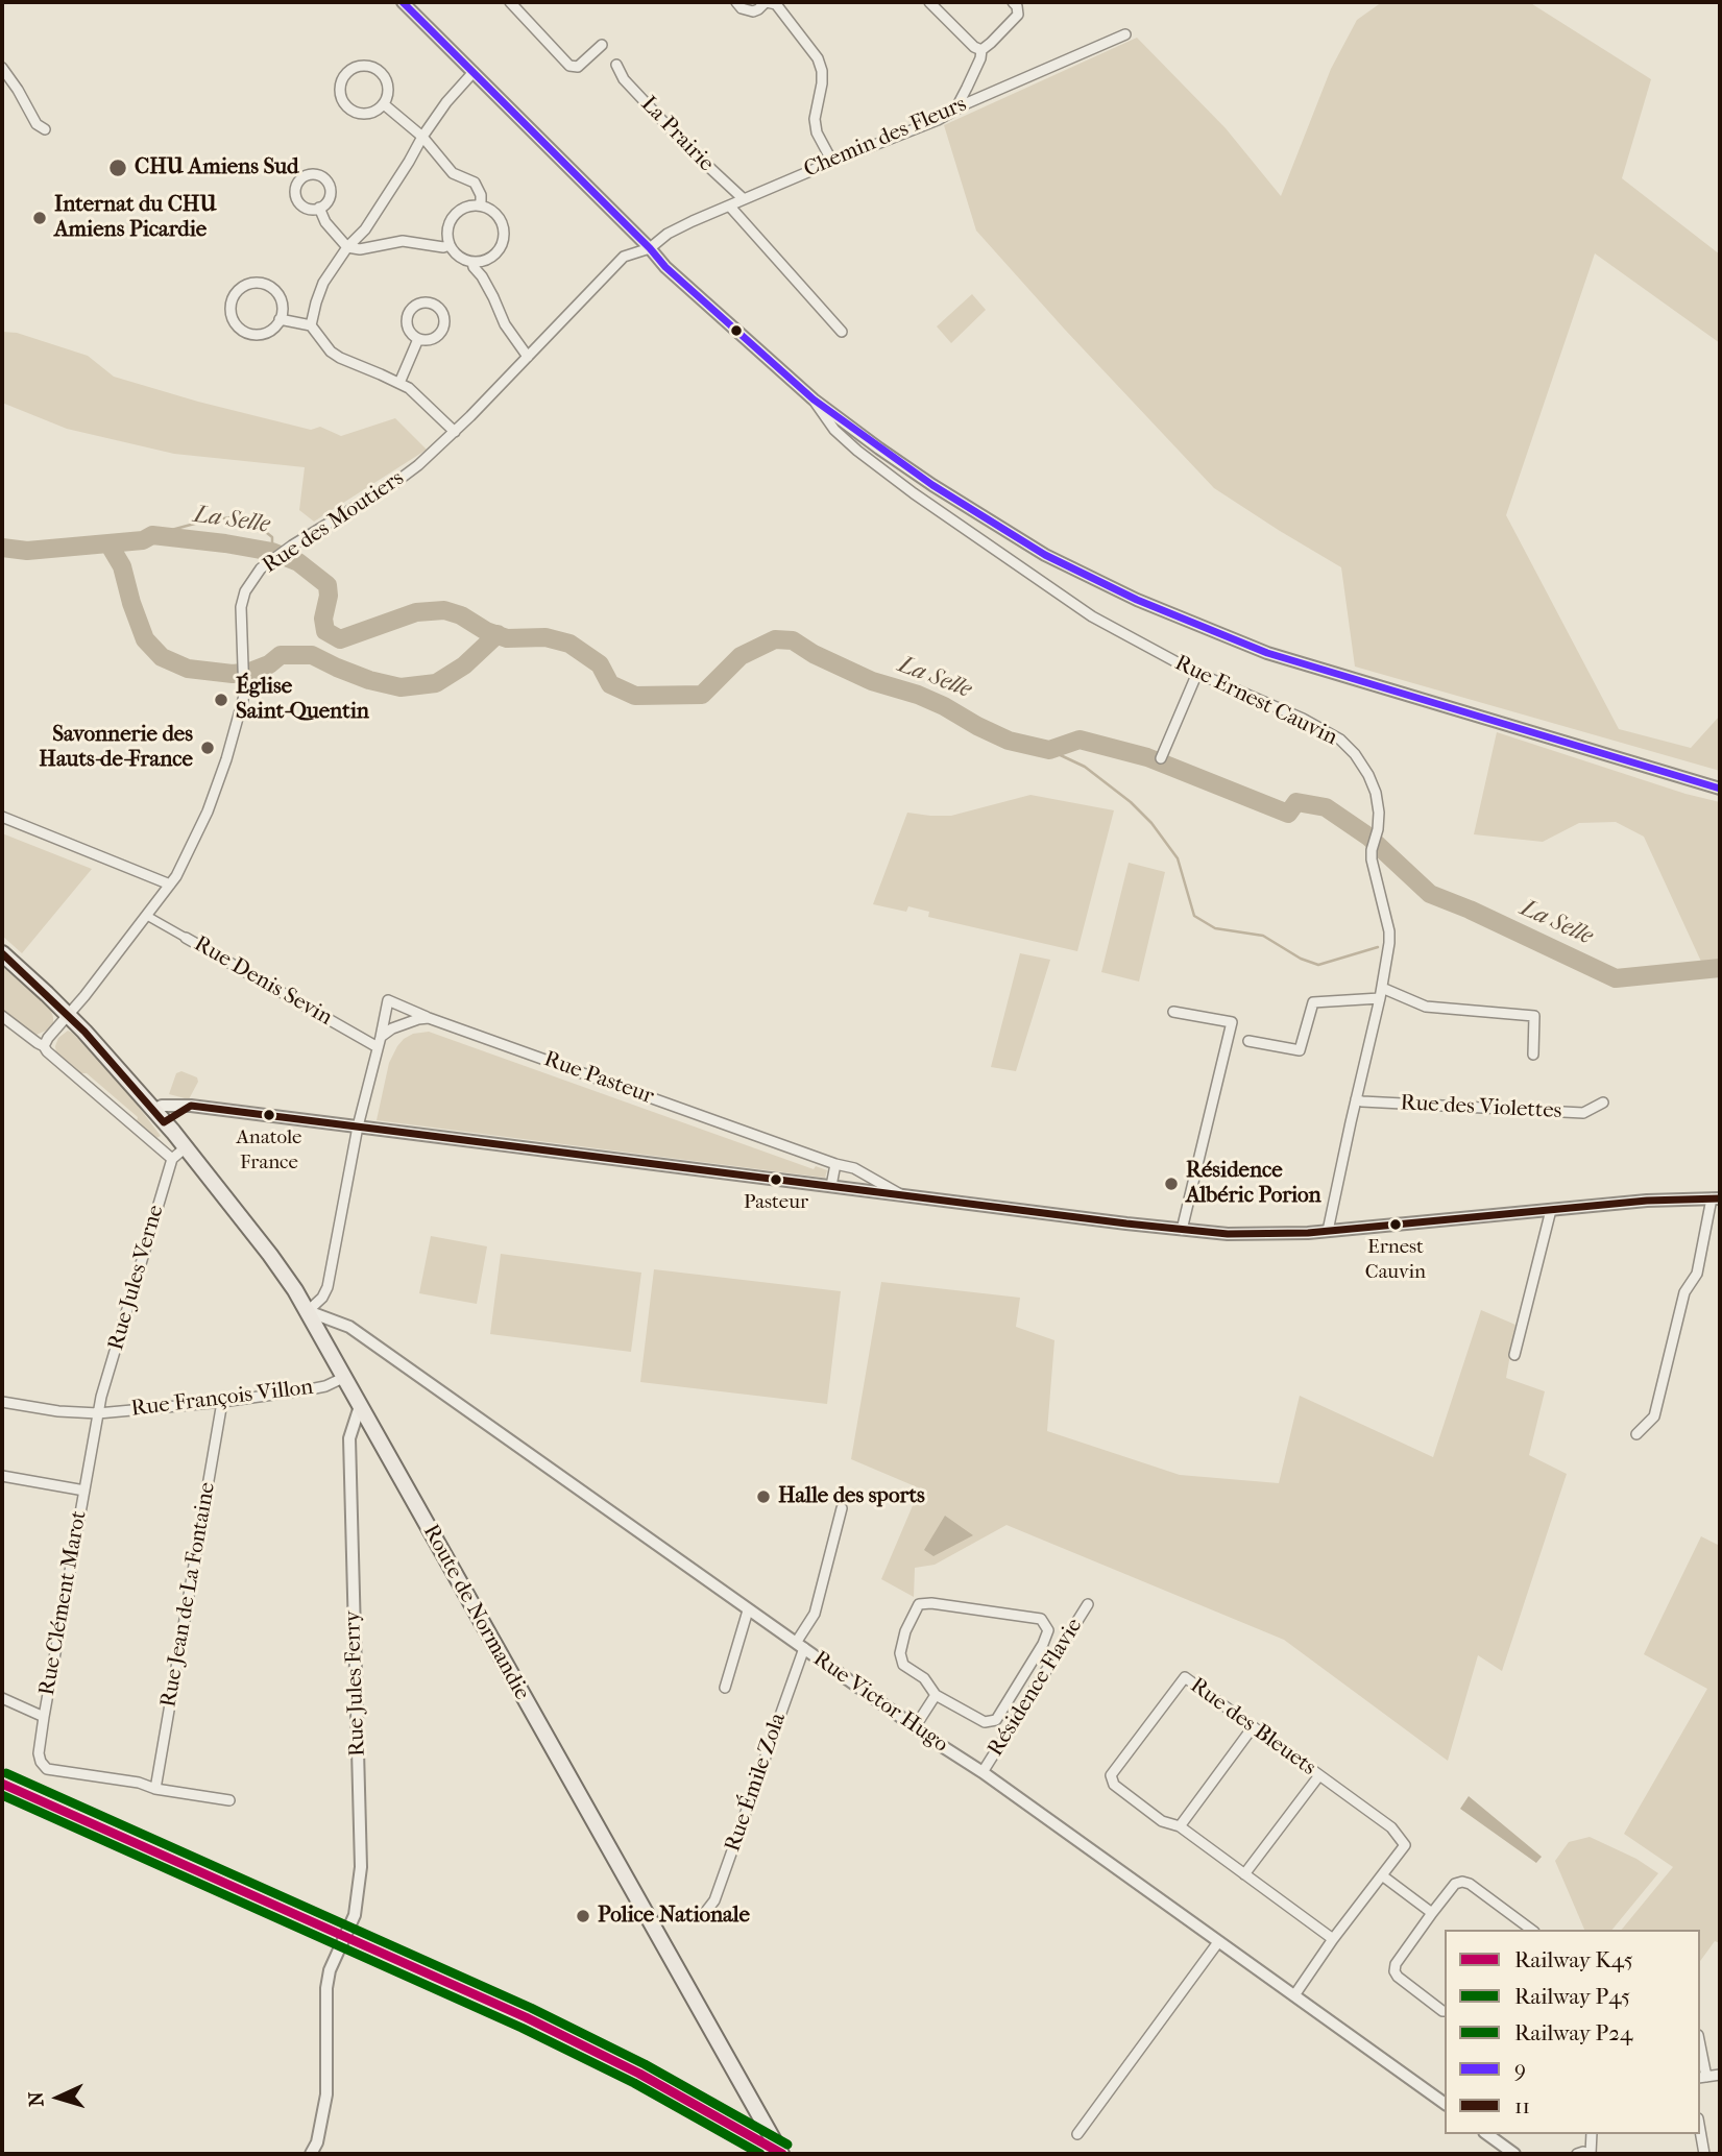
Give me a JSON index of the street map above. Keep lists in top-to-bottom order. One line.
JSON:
{"streets":{"main road":["Route de Normandie"],"street":["La Prairie","Chemin des Fleurs","Rue des Moutiers","Rue Ernest Cauvin","Rue Denis Sevin","Rue Pasteur","Rue des Violettes","Rue Jules Verne","Rue François Villon","Rue Jean de La Fontaine","Rue Clément Marot","Rue Jules Ferry","Résidence Flavie","Rue Victor Hugo","Rue des Bleuets","Rue Émile Zola"]},"crossings":[["La Prairie","Chemin des Fleurs"],["Chemin des Fleurs","Rue des Moutiers"],["Rue des Moutiers","Rue Denis Sevin"],["Rue des Moutiers","Route de Normandie"],["Rue Ernest Cauvin","Rue des Violettes"],["Rue Denis Sevin","Rue Pasteur"],["Rue Jules Verne","Rue François Villon"],["Rue Jules Verne","Rue Clément Marot"],["Rue François Villon","Rue Jean de La Fontaine"],["Rue François Villon","Rue Clément Marot"],["Rue François Villon","Route de Normandie"],["Rue Jean de La Fontaine","Rue Clément Marot"],["Route de Normandie","Rue Jules Ferry"],["Route de Normandie","Rue Victor Hugo"],["Résidence Flavie","Rue Victor Hugo"],["Rue Victor Hugo","Rue des Bleuets"],["Rue Victor Hugo","Rue Émile Zola"]],"water":["La Selle"],"places":["CHU Amiens Sud","Internat du CHU Amiens Picardie","Église Saint-Quentin","Savonnerie des Hauts-de-France","Anatole France","Pasteur","Résidence Albéric Porion","Ernest Cauvin","Halle des sports","Police Nationale"],"lines":["transit line 9","transit line 11","rail line P24","rail line K45","rail line P45"],"legend":["Railway K45","Railway P45","Railway P24","9","11"],"north":"left"}
